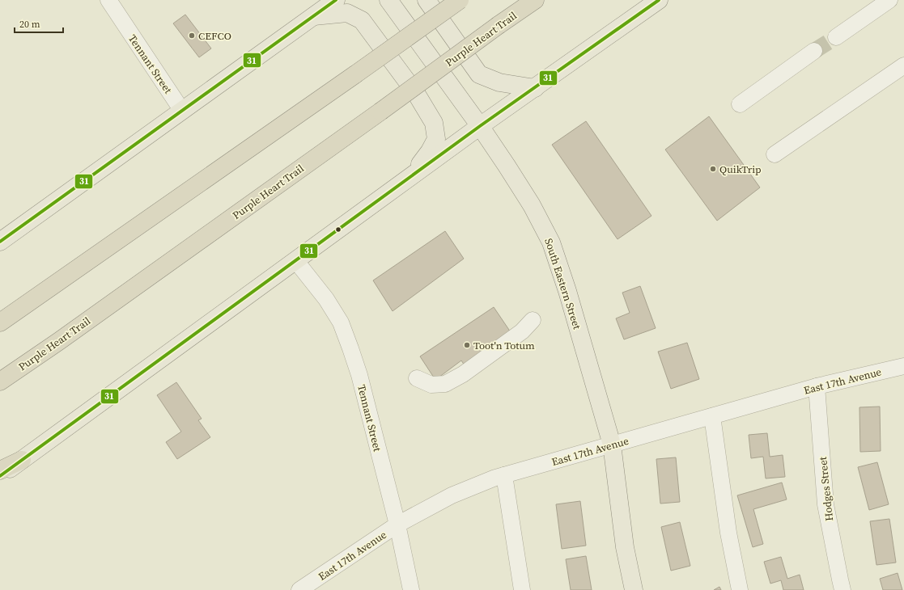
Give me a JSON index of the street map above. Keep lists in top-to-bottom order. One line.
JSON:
{"streets":{"highway":["Purple Heart Trail"],"main road":["South Eastern Street"],"street":["Tennant Street","East 17th Avenue","Hodges Street"]},"crossings":[["Tennant Street","East 17th Avenue"],["South Eastern Street","East 17th Avenue"],["East 17th Avenue","Hodges Street"]],"places":["CEFCO","QuikTrip","Toot'n Totum"],"lines":["transit line 31"],"scale_bar":"20 m"}
